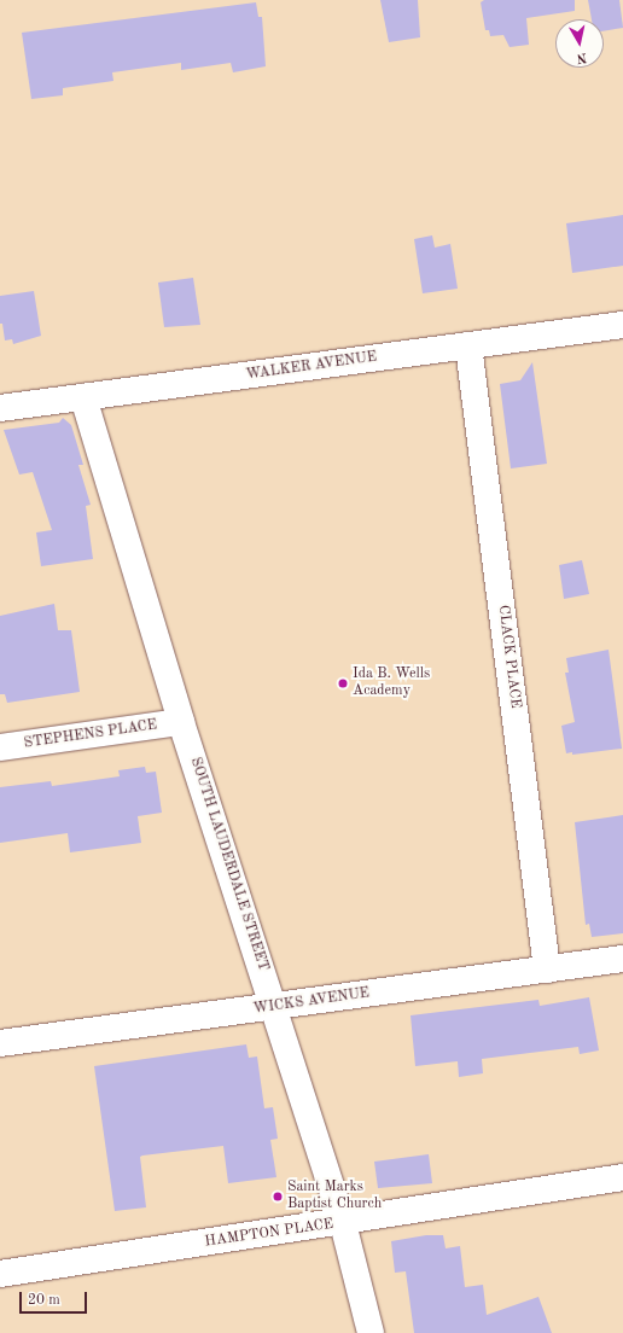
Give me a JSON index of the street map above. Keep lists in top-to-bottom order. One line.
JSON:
{"streets":{"street":["WALKER AVENUE","CLACK PLACE","STEPHENS PLACE","SOUTH LAUDERDALE STREET","WICKS AVENUE","HAMPTON PLACE"]},"crossings":[["WALKER AVENUE","CLACK PLACE"],["WALKER AVENUE","SOUTH LAUDERDALE STREET"],["CLACK PLACE","WICKS AVENUE"],["STEPHENS PLACE","SOUTH LAUDERDALE STREET"],["SOUTH LAUDERDALE STREET","WICKS AVENUE"],["SOUTH LAUDERDALE STREET","HAMPTON PLACE"]],"places":["Ida B. Wells Academy","Saint Marks Baptist Church"],"scale_bar":"20 m","north":"bottom"}
